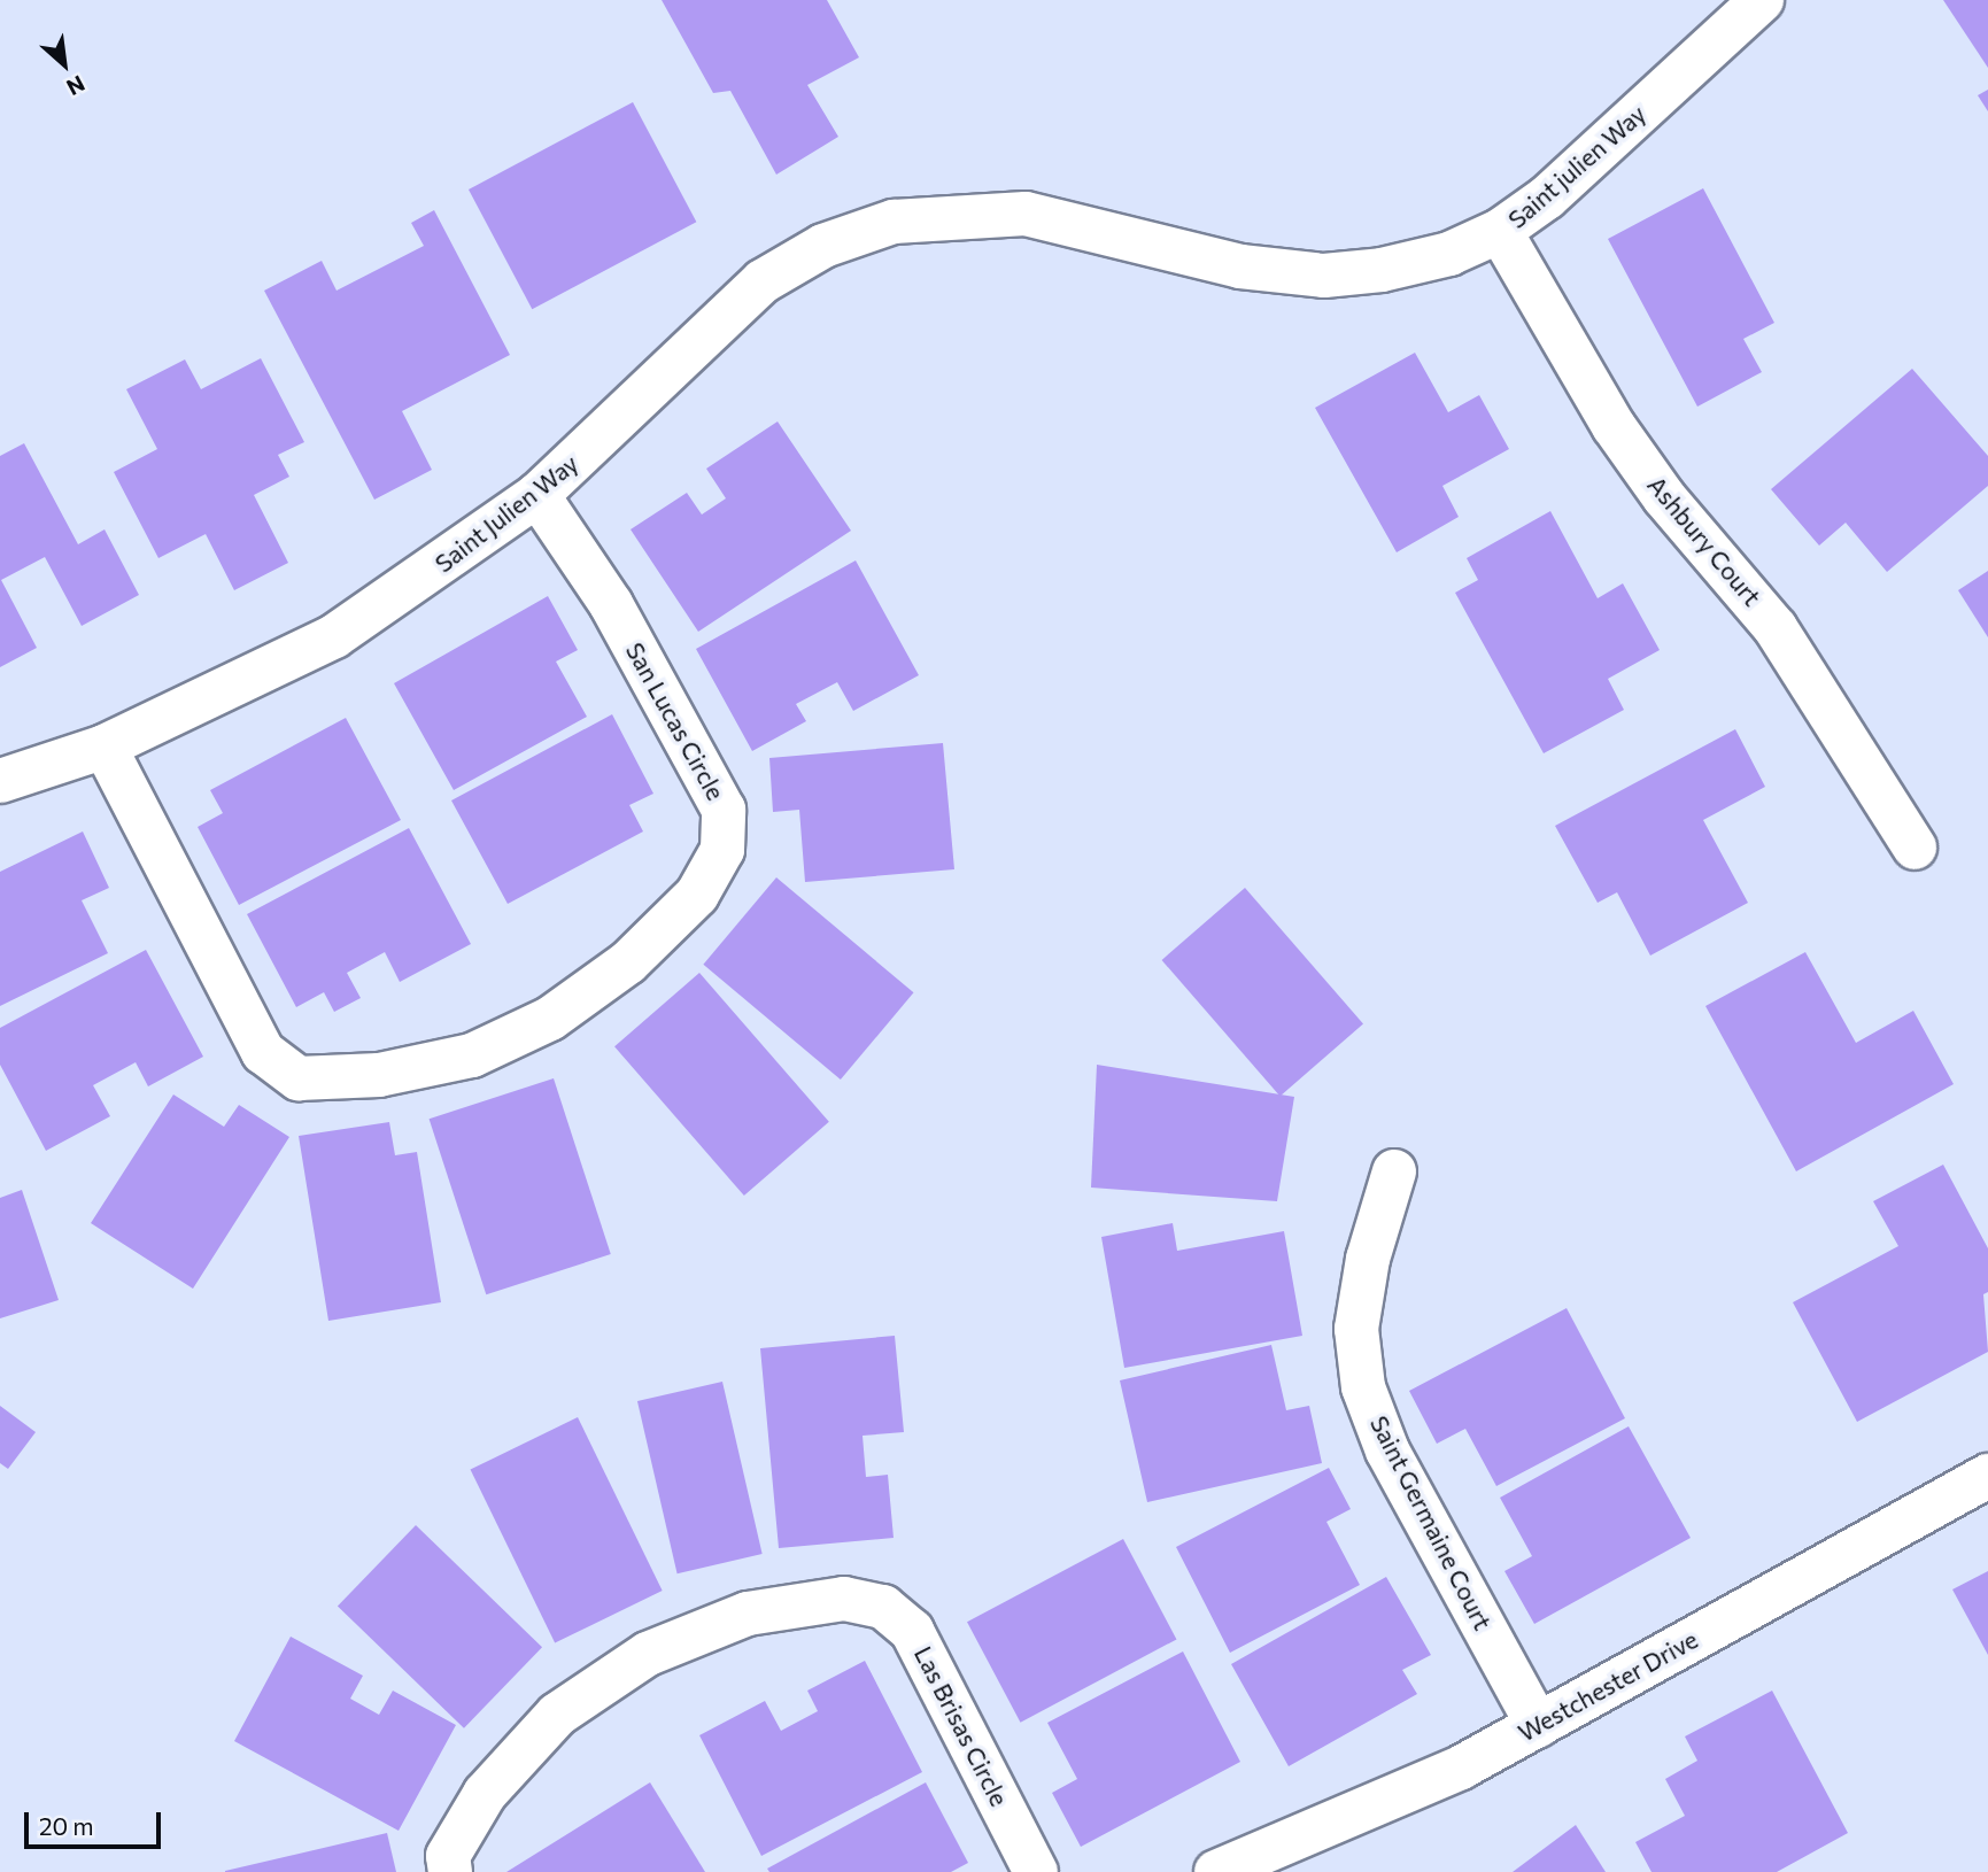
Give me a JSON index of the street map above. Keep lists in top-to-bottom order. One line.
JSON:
{"streets":{"street":["Saint julien Way","Saint Julien Way","Ashbury Court","San Lucas Circle","Saint Germaine Court","Westchester Drive","Las Brisas Circle"]},"crossings":[["Saint julien Way","Saint Julien Way"],["Saint julien Way","Ashbury Court"],["Saint Julien Way","San Lucas Circle"],["Saint Germaine Court","Westchester Drive"]],"scale_bar":"20 m","north":"bottom right"}
